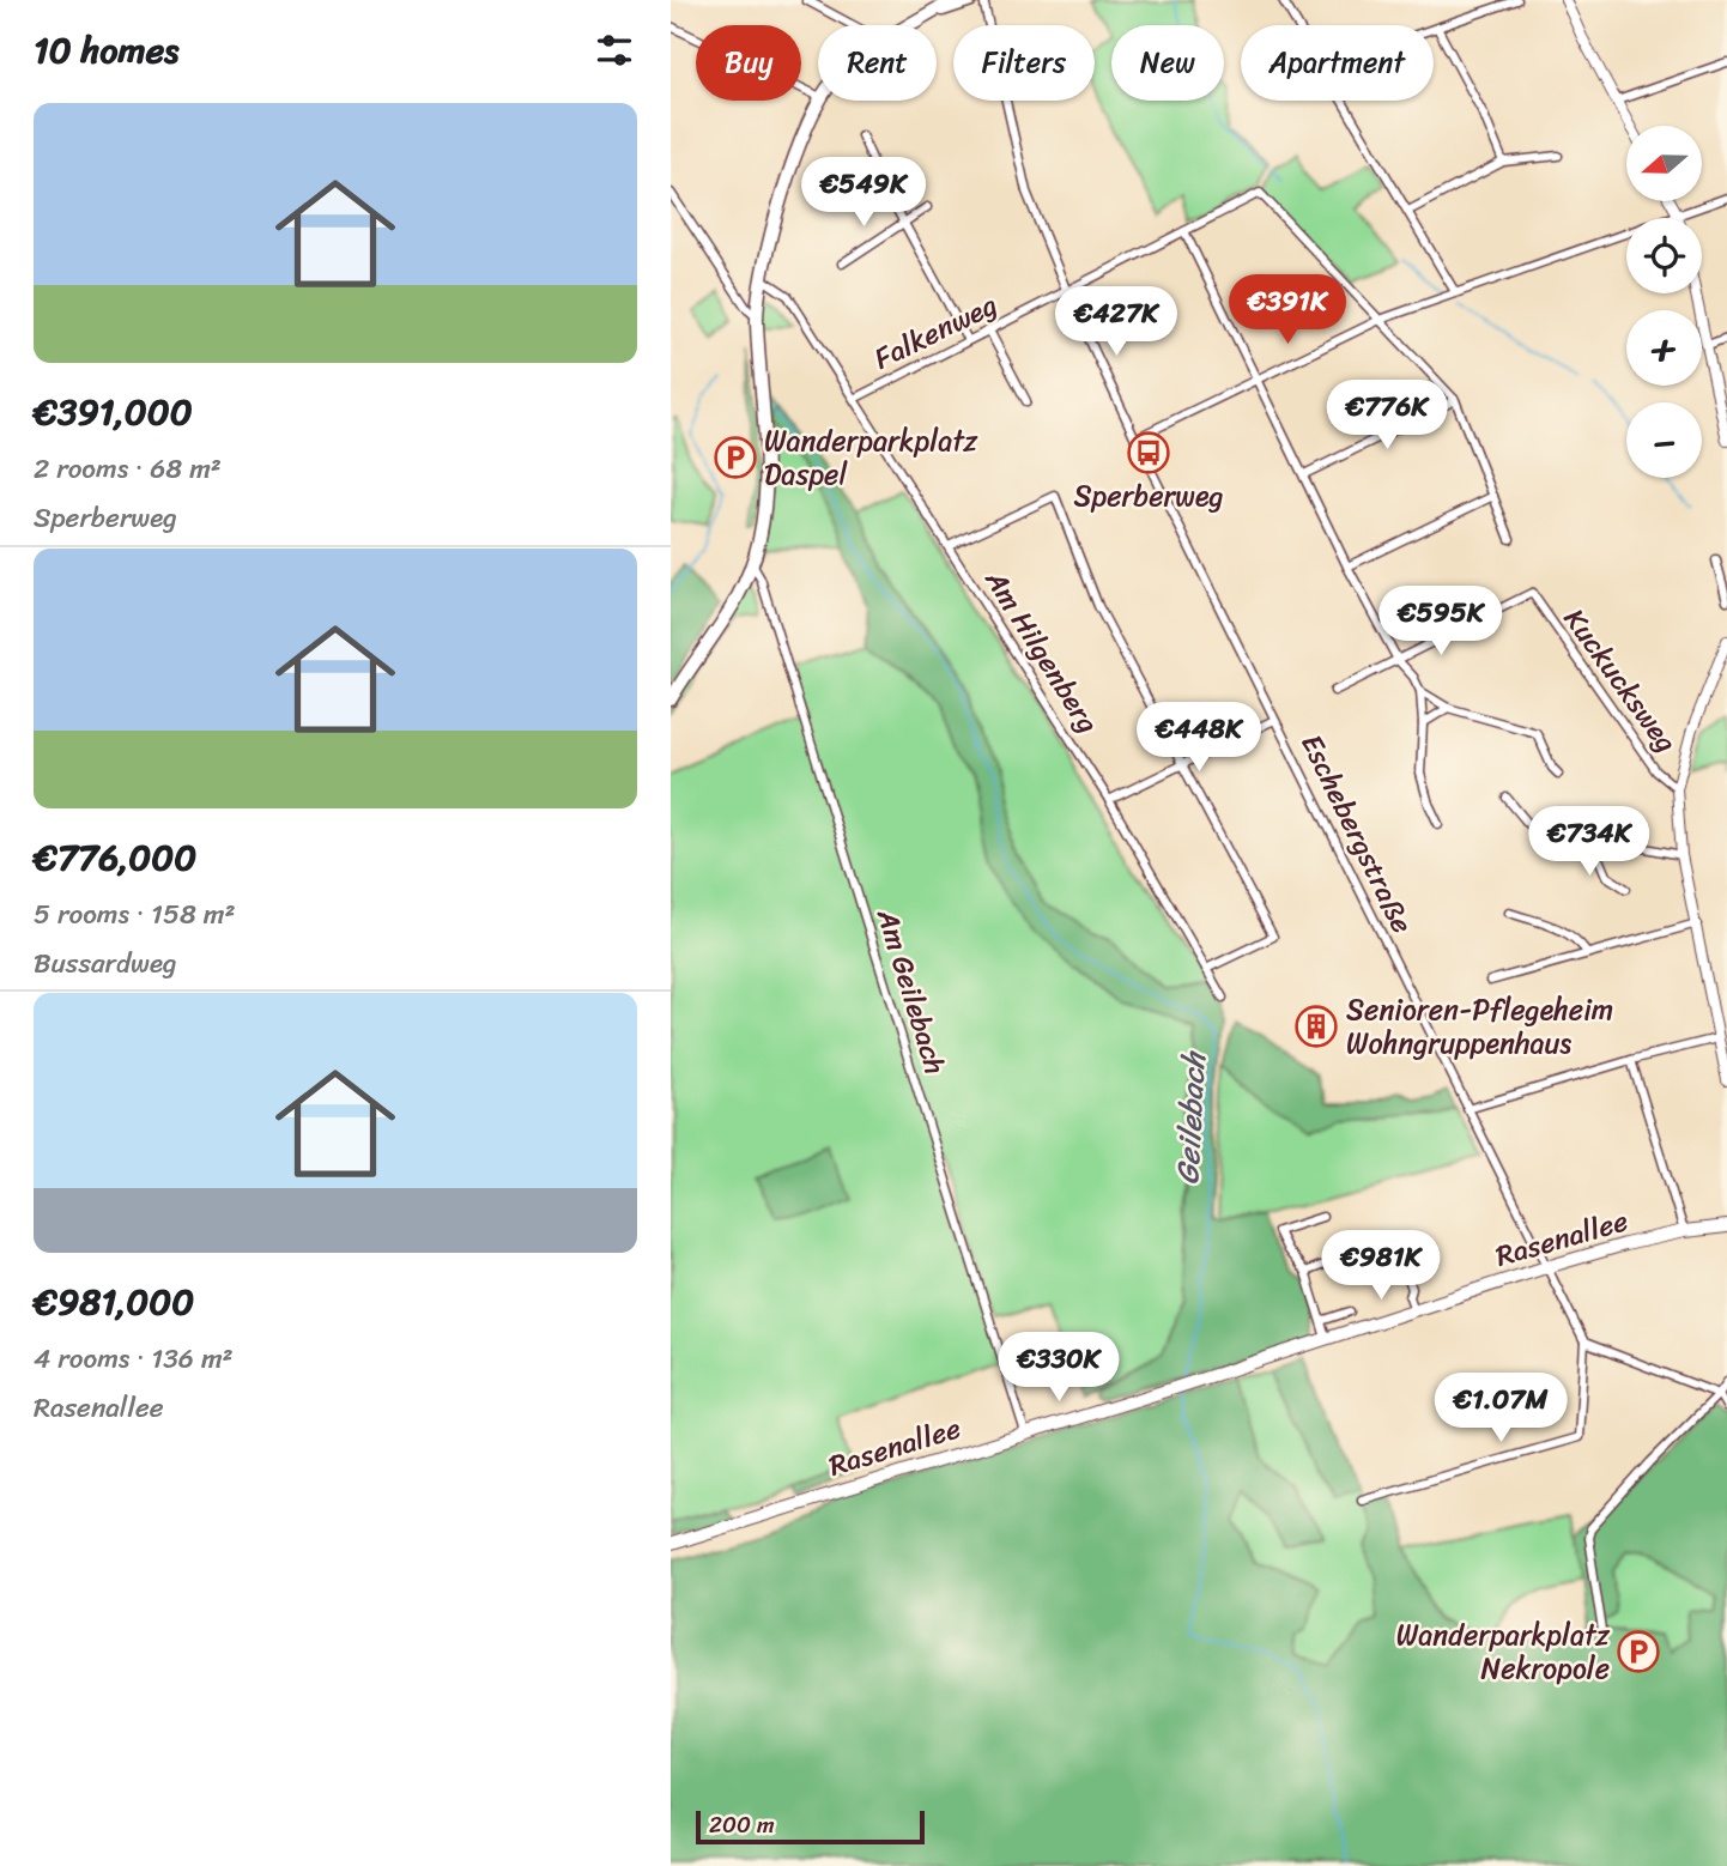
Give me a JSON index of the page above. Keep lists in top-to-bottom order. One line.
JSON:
{"streets":{"main road":["Rasenallee"],"street":["Falkenweg","Am Hilgenberg","Kuckucksweg","Eschebergstraße","Am Geilebach"]},"crossings":[["Falkenweg","Am Hilgenberg"],["Falkenweg","Eschebergstraße"],["Eschebergstraße","Rasenallee"],["Am Geilebach","Rasenallee"]],"water":["Geilebach"],"places":{"bus stop":["Sperberweg"],"parking":["Wanderparkplatz Daspel","Wanderparkplatz Nekropole"],"building":["Senioren-Pflegeheim Wohngruppenhaus"]},"scale_bar":"200 m","north":"left","page":{"heading":"10 homes","chip":["Buy","Rent","Filters","New","Apartment"],"list":[{"name":"€391,000","note":"2 rooms · 68 m² · Sperberweg"},{"name":"€776,000","note":"5 rooms · 158 m² · Bussardweg"},{"name":"€981,000","note":"4 rooms · 136 m² · Rasenallee"}],"map_buttons":["+","−"],"price":["€549K","€391K","€427K","€776K","€595K","€448K","€734K","€981K","€330K","€1.07M"],"scale":"200 m"}}
